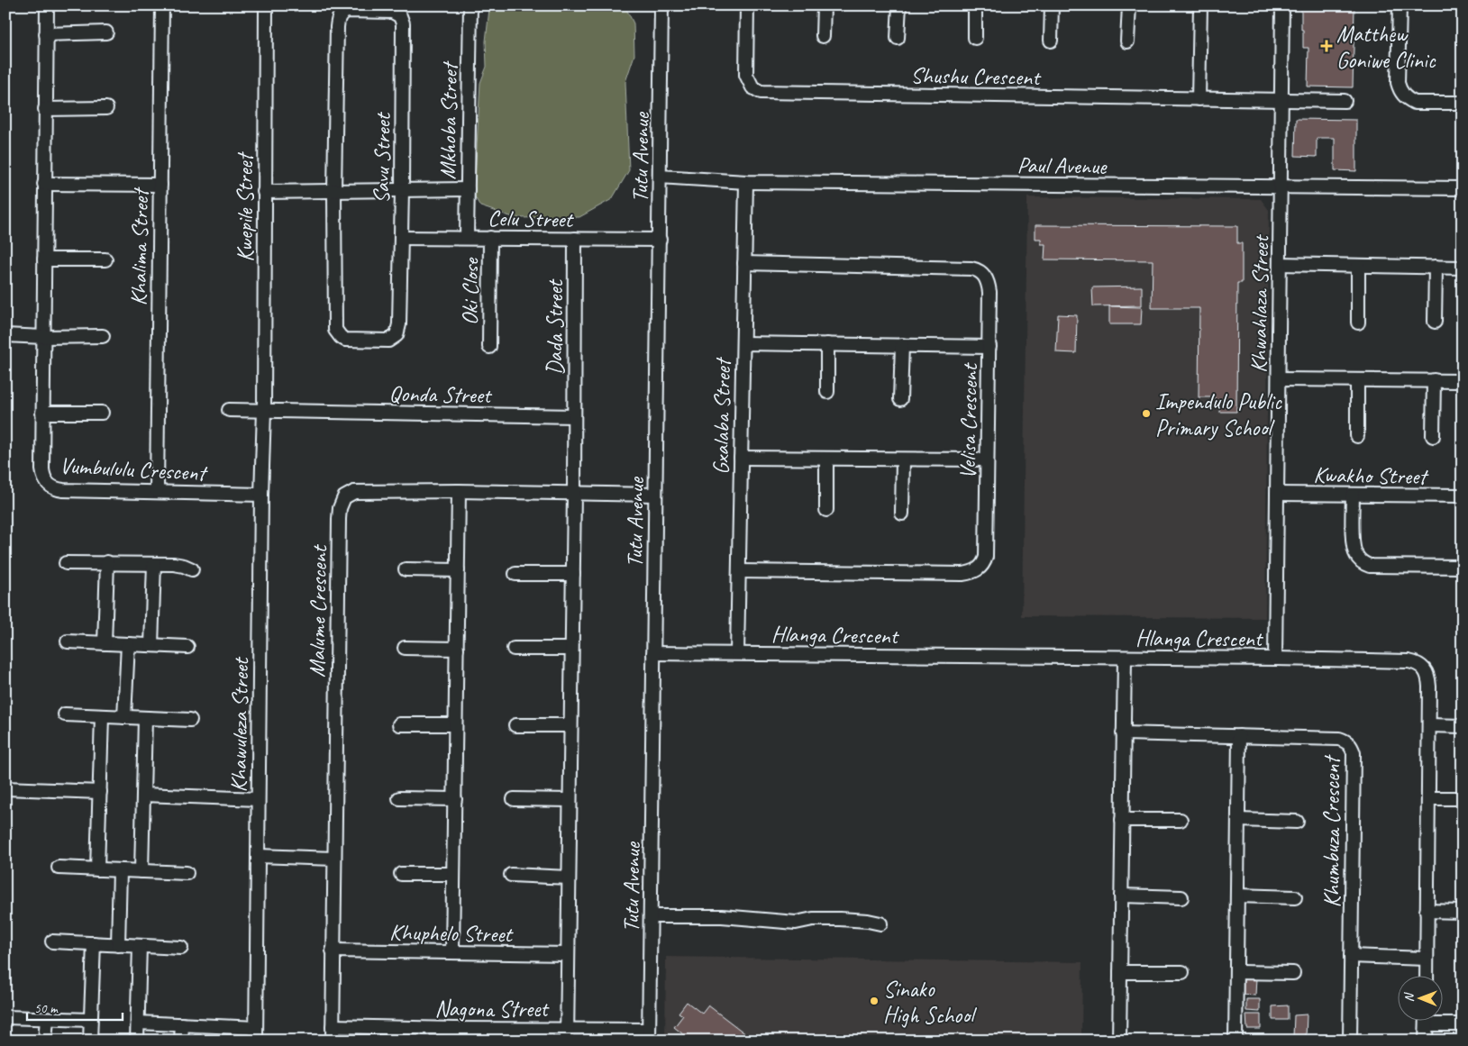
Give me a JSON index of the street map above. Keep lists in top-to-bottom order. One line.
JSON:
{"streets":{"street":["Shushu Crescent","Mkhoba Street","Tutu Avenue","Savu Street","Paul Avenue","Kwepile Street","Celu Street","Khalima Street","Oki Close","Khwahlaza Street","Dada Street","Qonda Street","Gxalaba Street","Velisa Crescent","Vumbululu Crescent","Kwakho Street","Malume Crescent","Hlanga Crescent","Khawuleza Street","Khumbuza Crescent","Khuphelo Street","Nagona Street"]},"crossings":[["Shushu Crescent","Khwahlaza Street"],["Mkhoba Street","Celu Street"],["Tutu Avenue","Paul Avenue"],["Tutu Avenue","Celu Street"],["Tutu Avenue","Malume Crescent"],["Tutu Avenue","Hlanga Crescent"],["Tutu Avenue","Nagona Street"],["Savu Street","Celu Street"],["Paul Avenue","Khwahlaza Street"],["Paul Avenue","Gxalaba Street"],["Kwepile Street","Qonda Street"],["Kwepile Street","Khawuleza Street"],["Celu Street","Oki Close"],["Celu Street","Dada Street"],["Khalima Street","Vumbululu Crescent"],["Khwahlaza Street","Kwakho Street"],["Khwahlaza Street","Hlanga Crescent"],["Dada Street","Qonda Street"],["Qonda Street","Khawuleza Street"],["Gxalaba Street","Velisa Crescent"],["Gxalaba Street","Hlanga Crescent"],["Vumbululu Crescent","Khawuleza Street"],["Malume Crescent","Khuphelo Street"],["Malume Crescent","Nagona Street"]],"places":{"health":["Matthew Goniwe Clinic"],"other":["Impendulo Public Primary School","Sinako High School"]},"scale_bar":"50 m","north":"left"}
